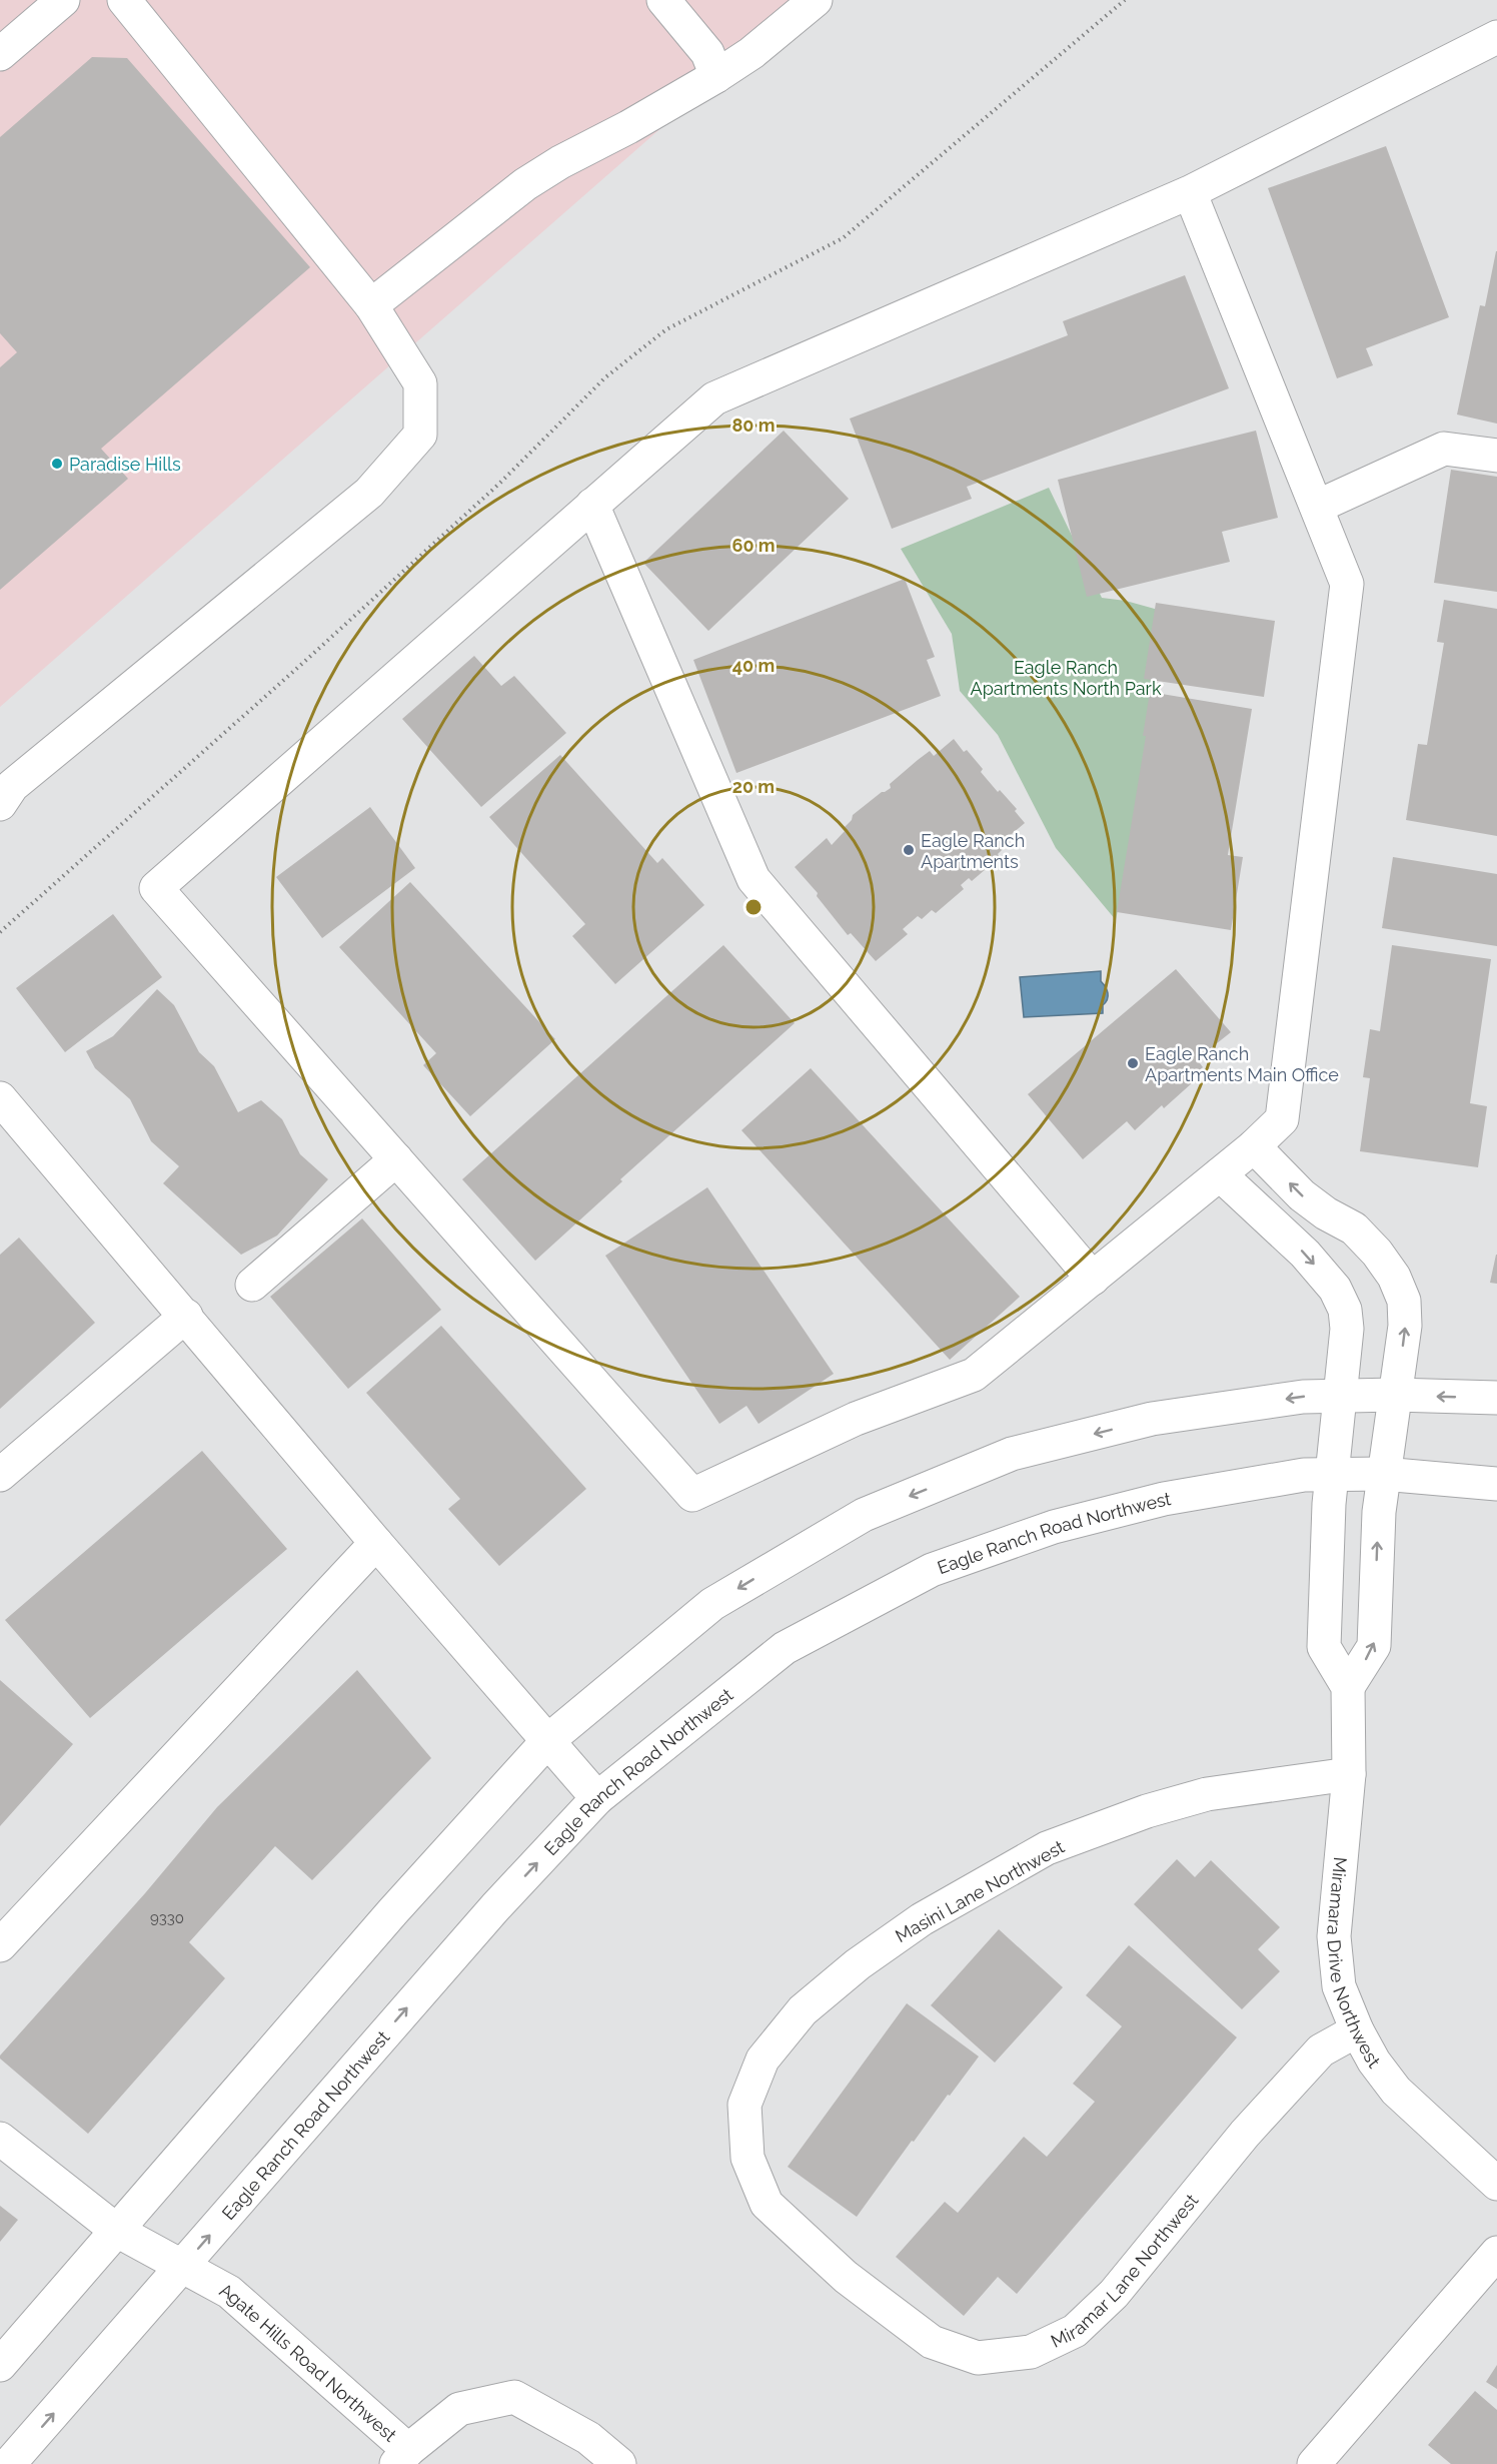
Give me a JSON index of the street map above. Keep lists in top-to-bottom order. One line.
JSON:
{"streets":{"street":["Eagle Ranch Road Northwest","Masini Lane Northwest","Miramara Drive Northwest","Miramar Lane Northwest","Agate Hills Road Northwest"]},"crossings":[["Eagle Ranch Road Northwest","Agate Hills Road Northwest"],["Masini Lane Northwest","Miramara Drive Northwest"],["Masini Lane Northwest","Miramar Lane Northwest"],["Miramara Drive Northwest","Miramar Lane Northwest"]],"parks":["Eagle Ranch Apartments North Park"],"places":["Paradise Hills","Eagle Ranch Apartments","Eagle Ranch Apartments Main Office"],"house_numbers":["9330"],"rings":["80 m","60 m","40 m","20 m"]}
